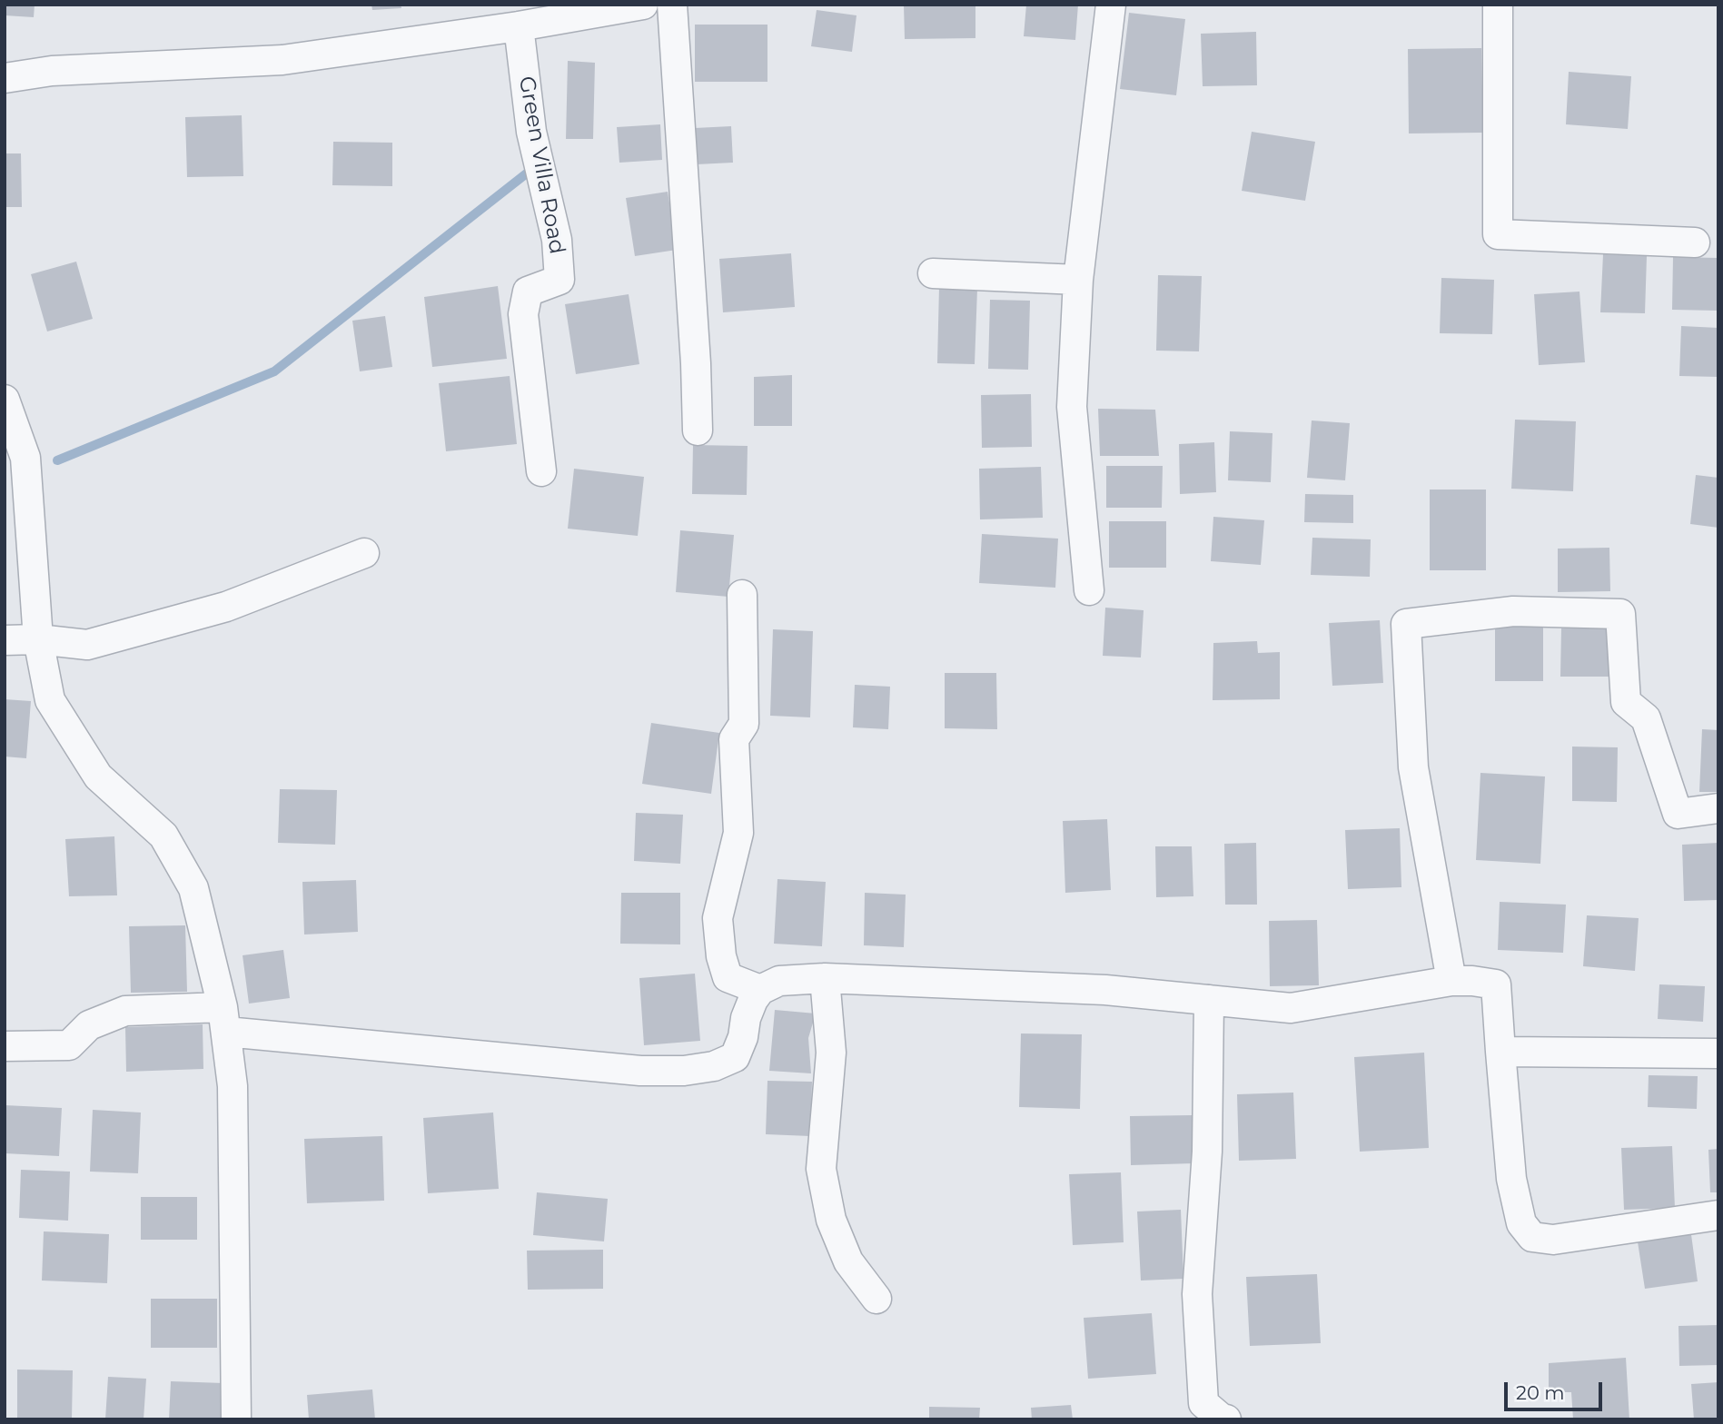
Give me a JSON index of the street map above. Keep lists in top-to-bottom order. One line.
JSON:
{"streets":{"street":["Green Villa Road"]},"scale_bar":"20 m"}
